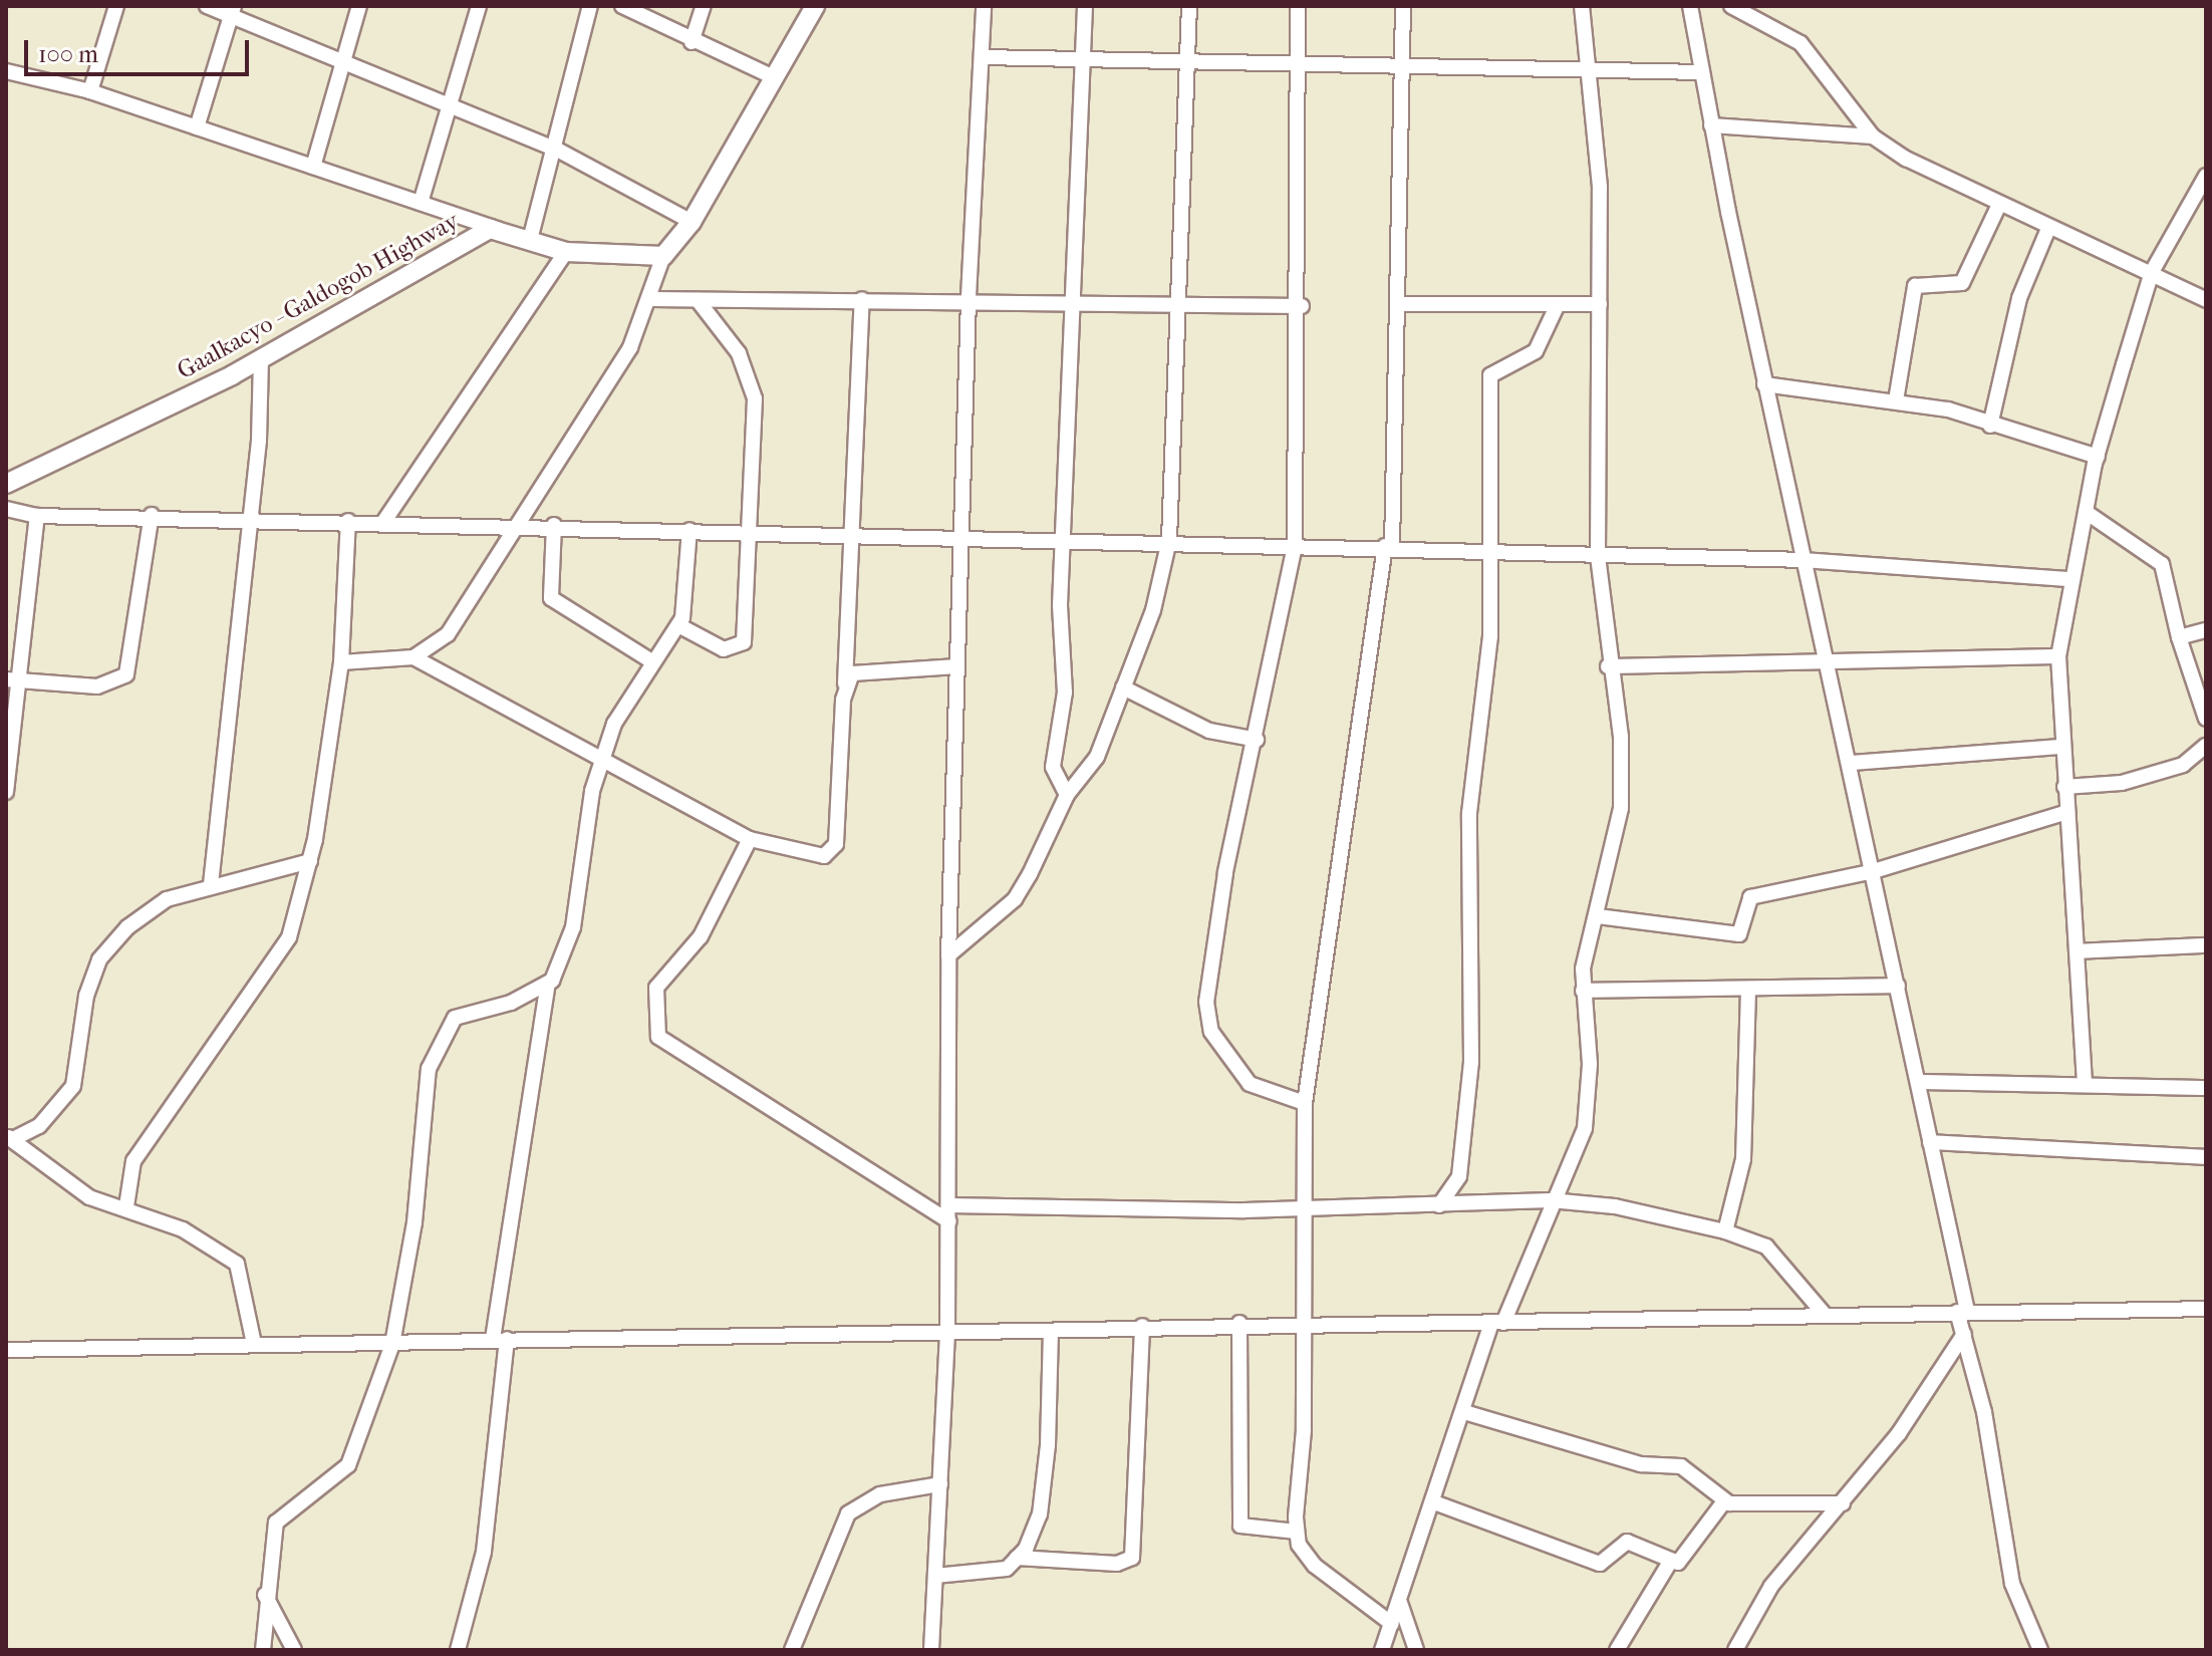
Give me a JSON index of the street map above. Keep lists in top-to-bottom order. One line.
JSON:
{"streets":{"street":["Gaalkacyo - Galdogob Highway"]},"scale_bar":"100 m"}
